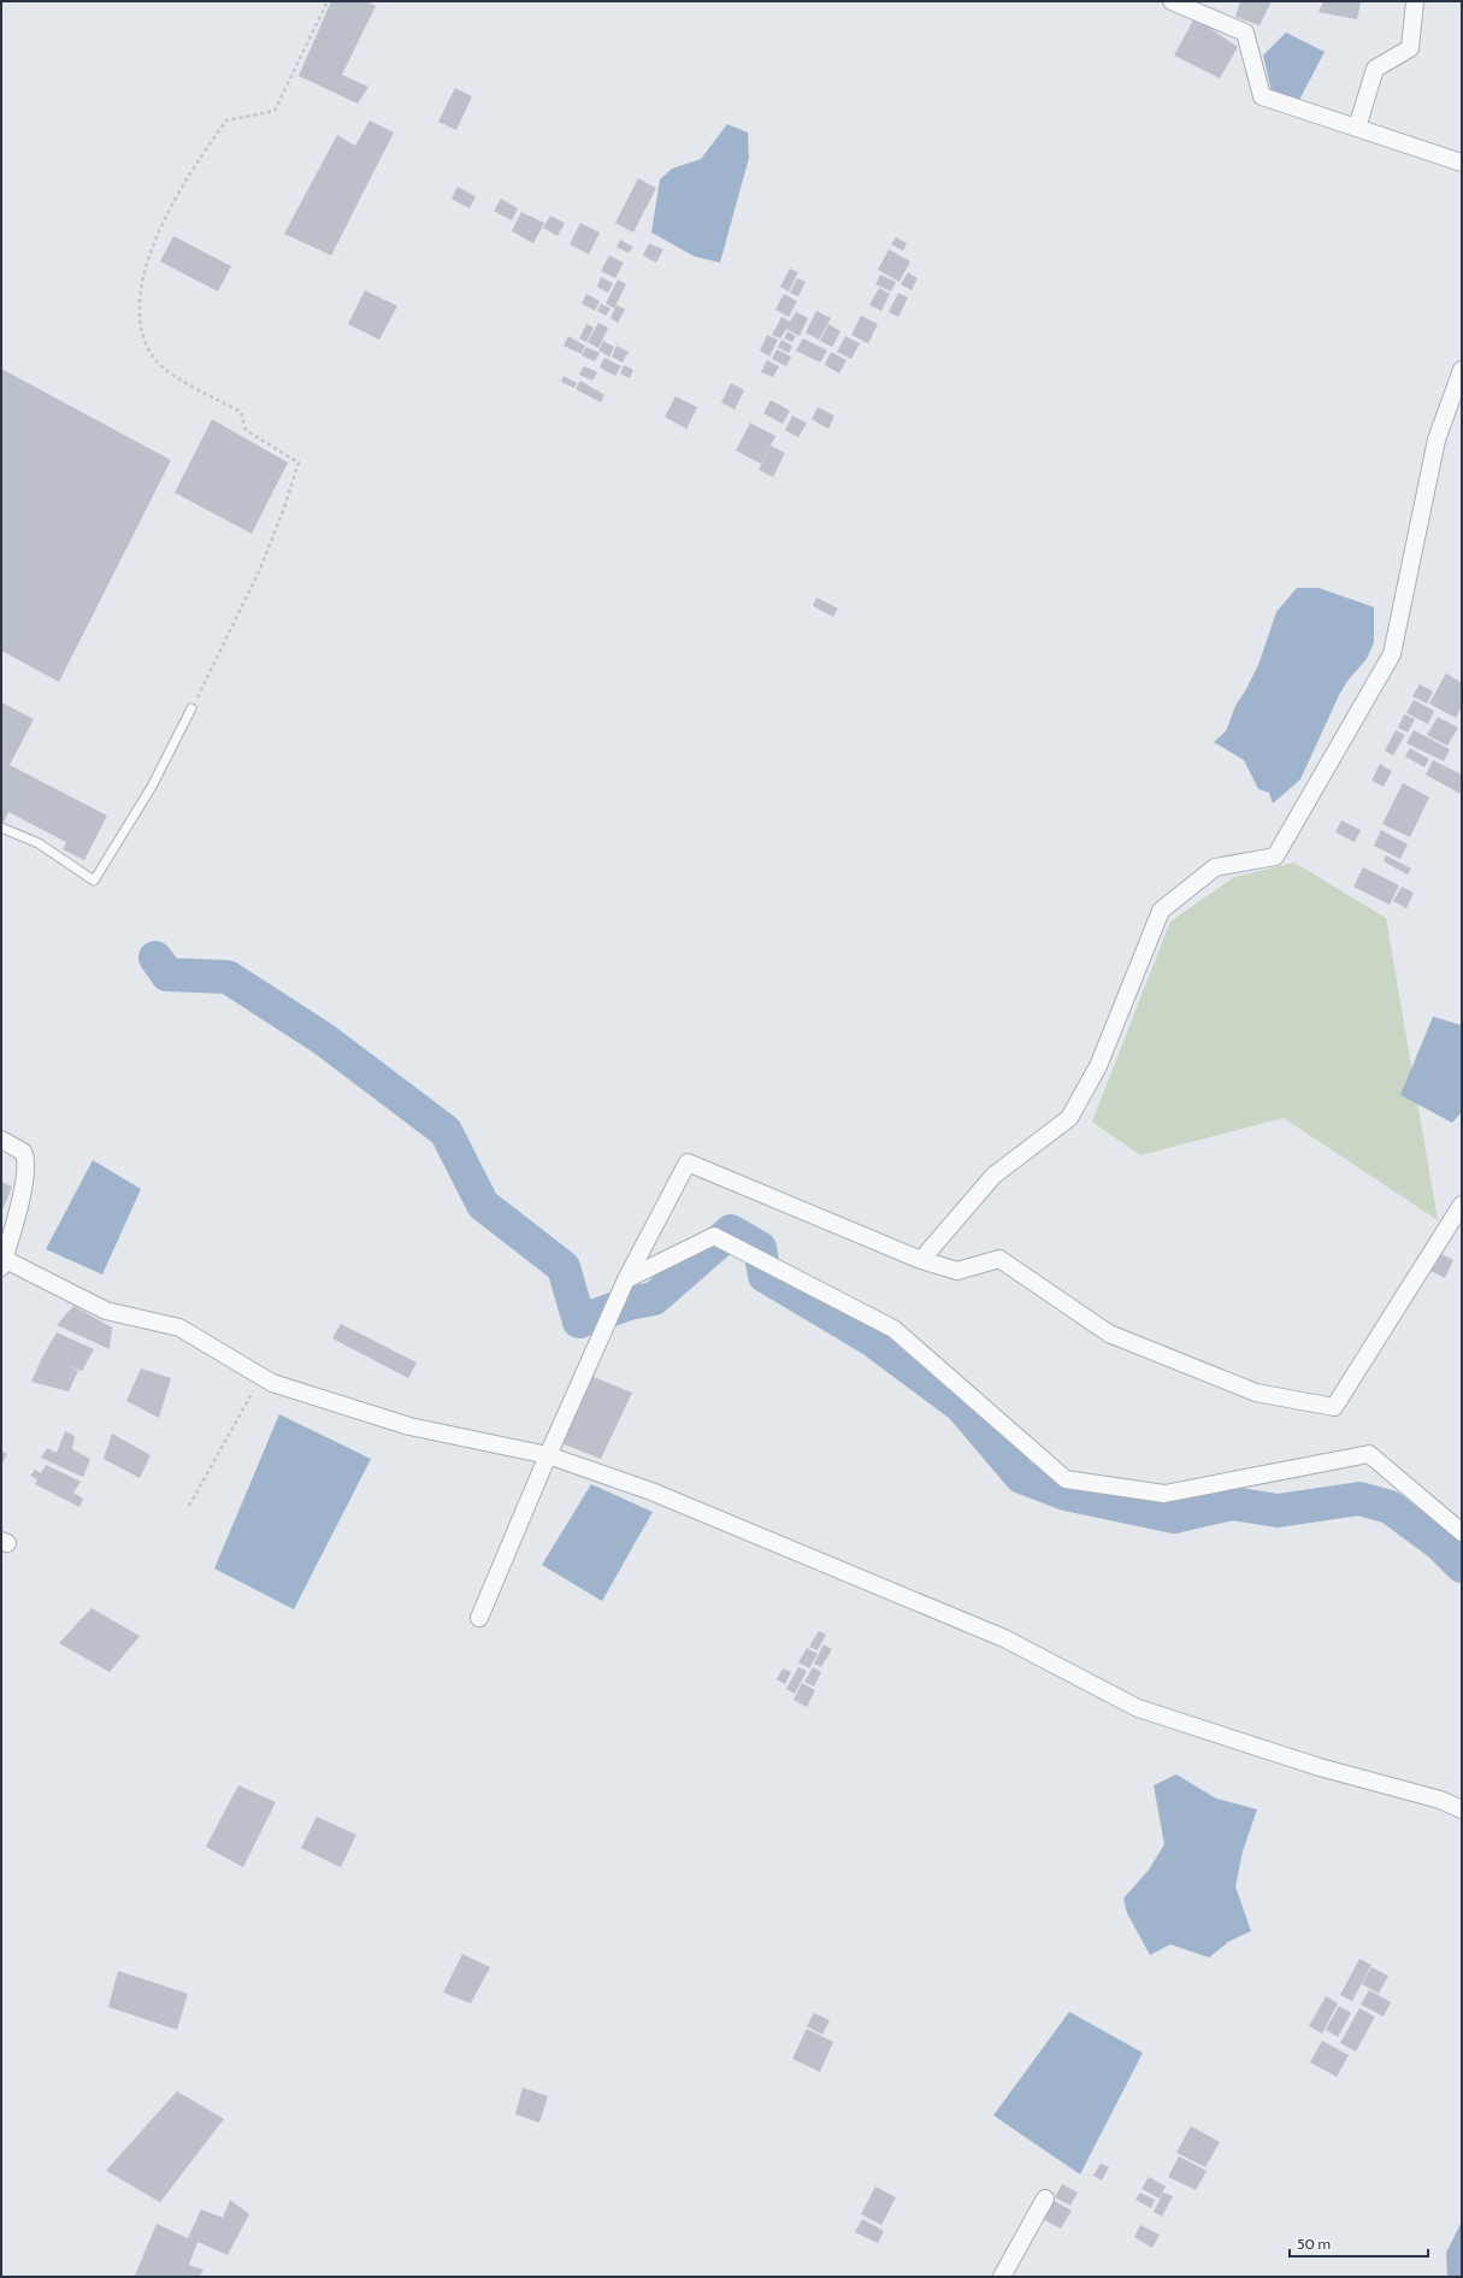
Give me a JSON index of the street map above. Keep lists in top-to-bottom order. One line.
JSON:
{"scale_bar":"50 m"}
